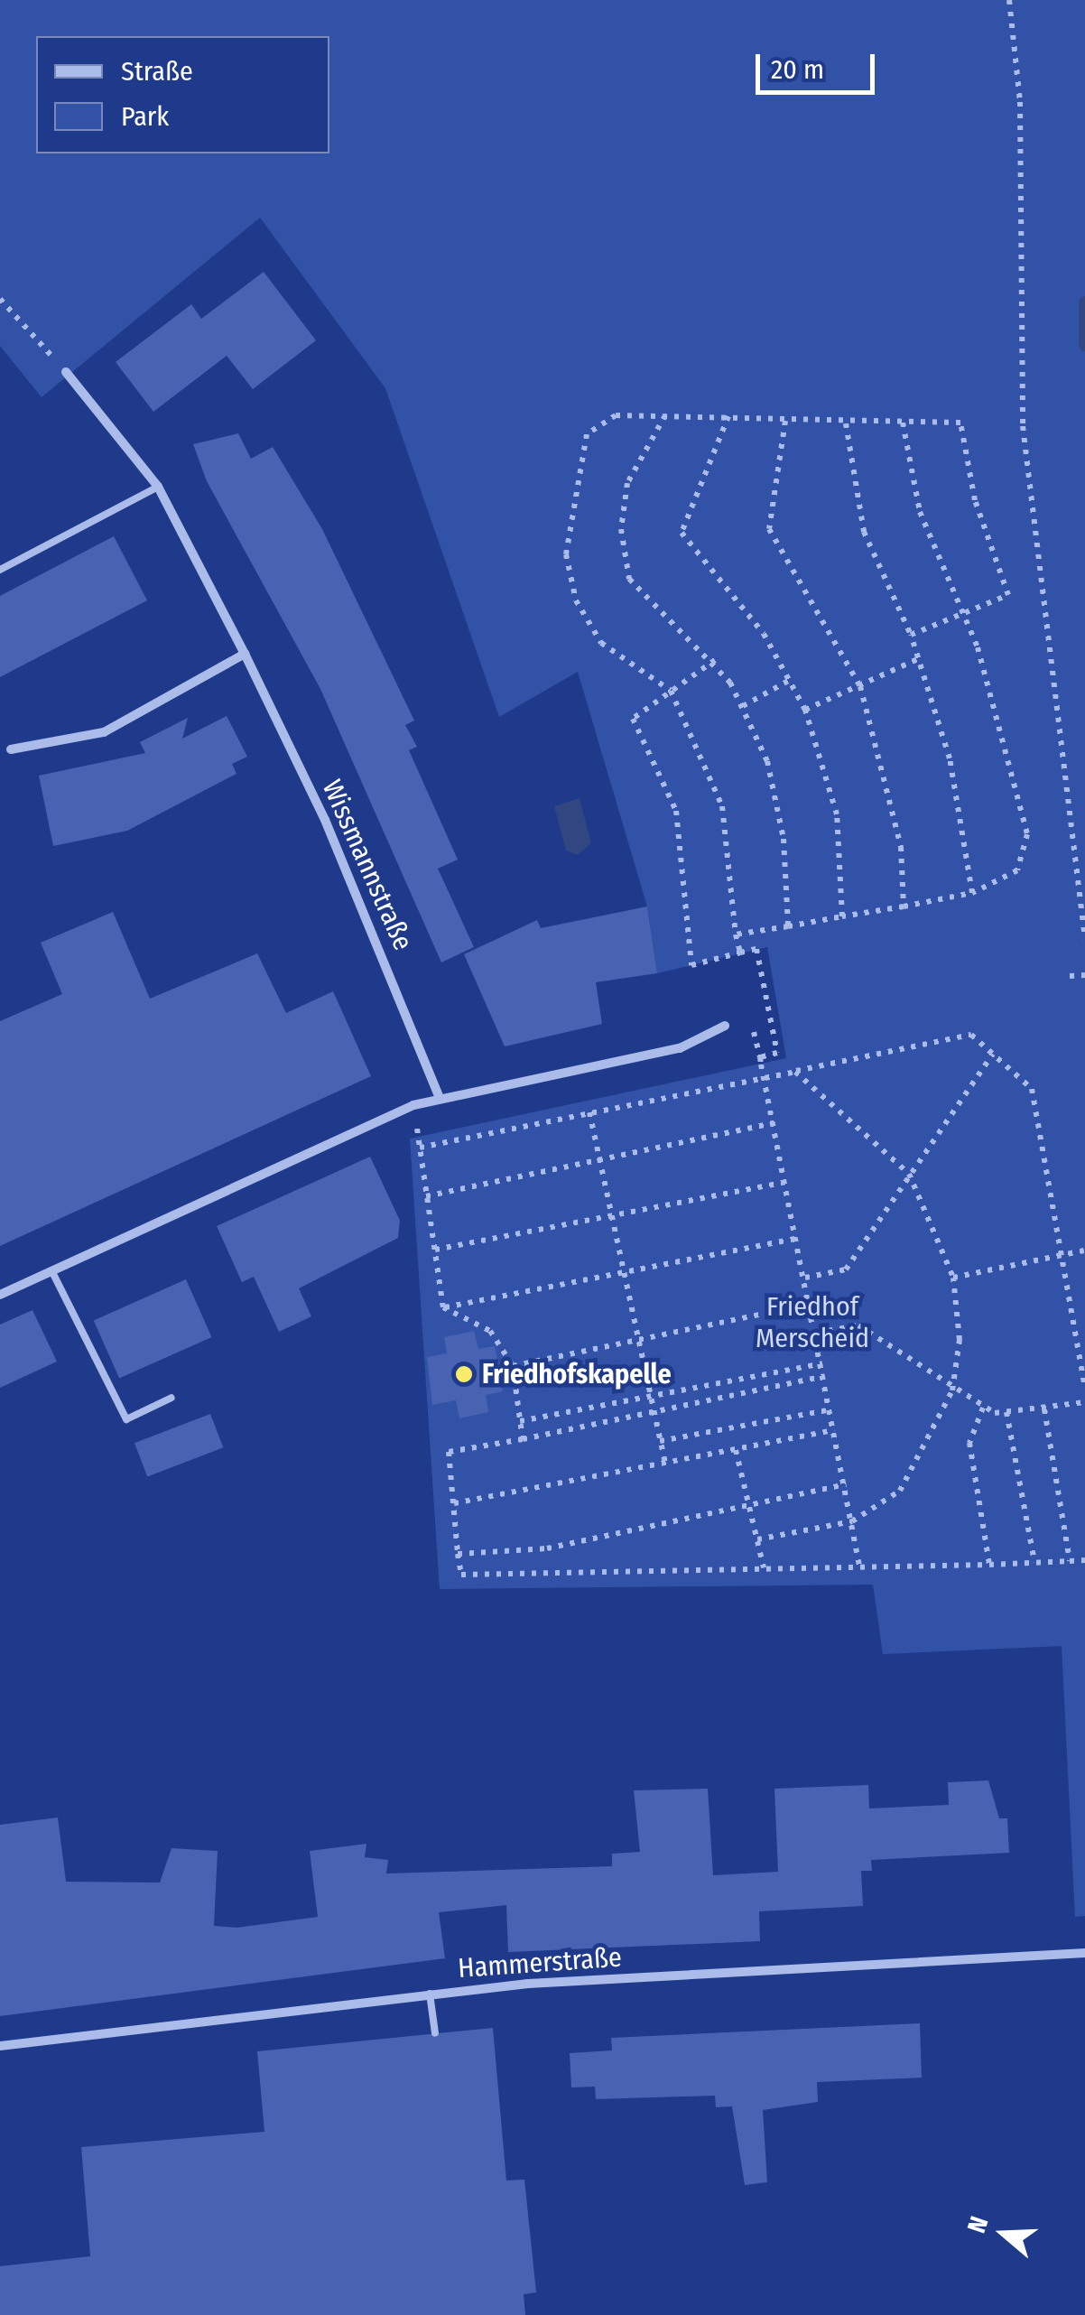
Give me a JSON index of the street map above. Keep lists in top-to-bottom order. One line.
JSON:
{"streets":{"street":["Wissmannstraße","Hammerstraße"]},"parks":["Friedhof Merscheid"],"places":["Friedhofskapelle"],"legend":["Straße","Park"],"scale_bar":"20 m","north":"left"}
